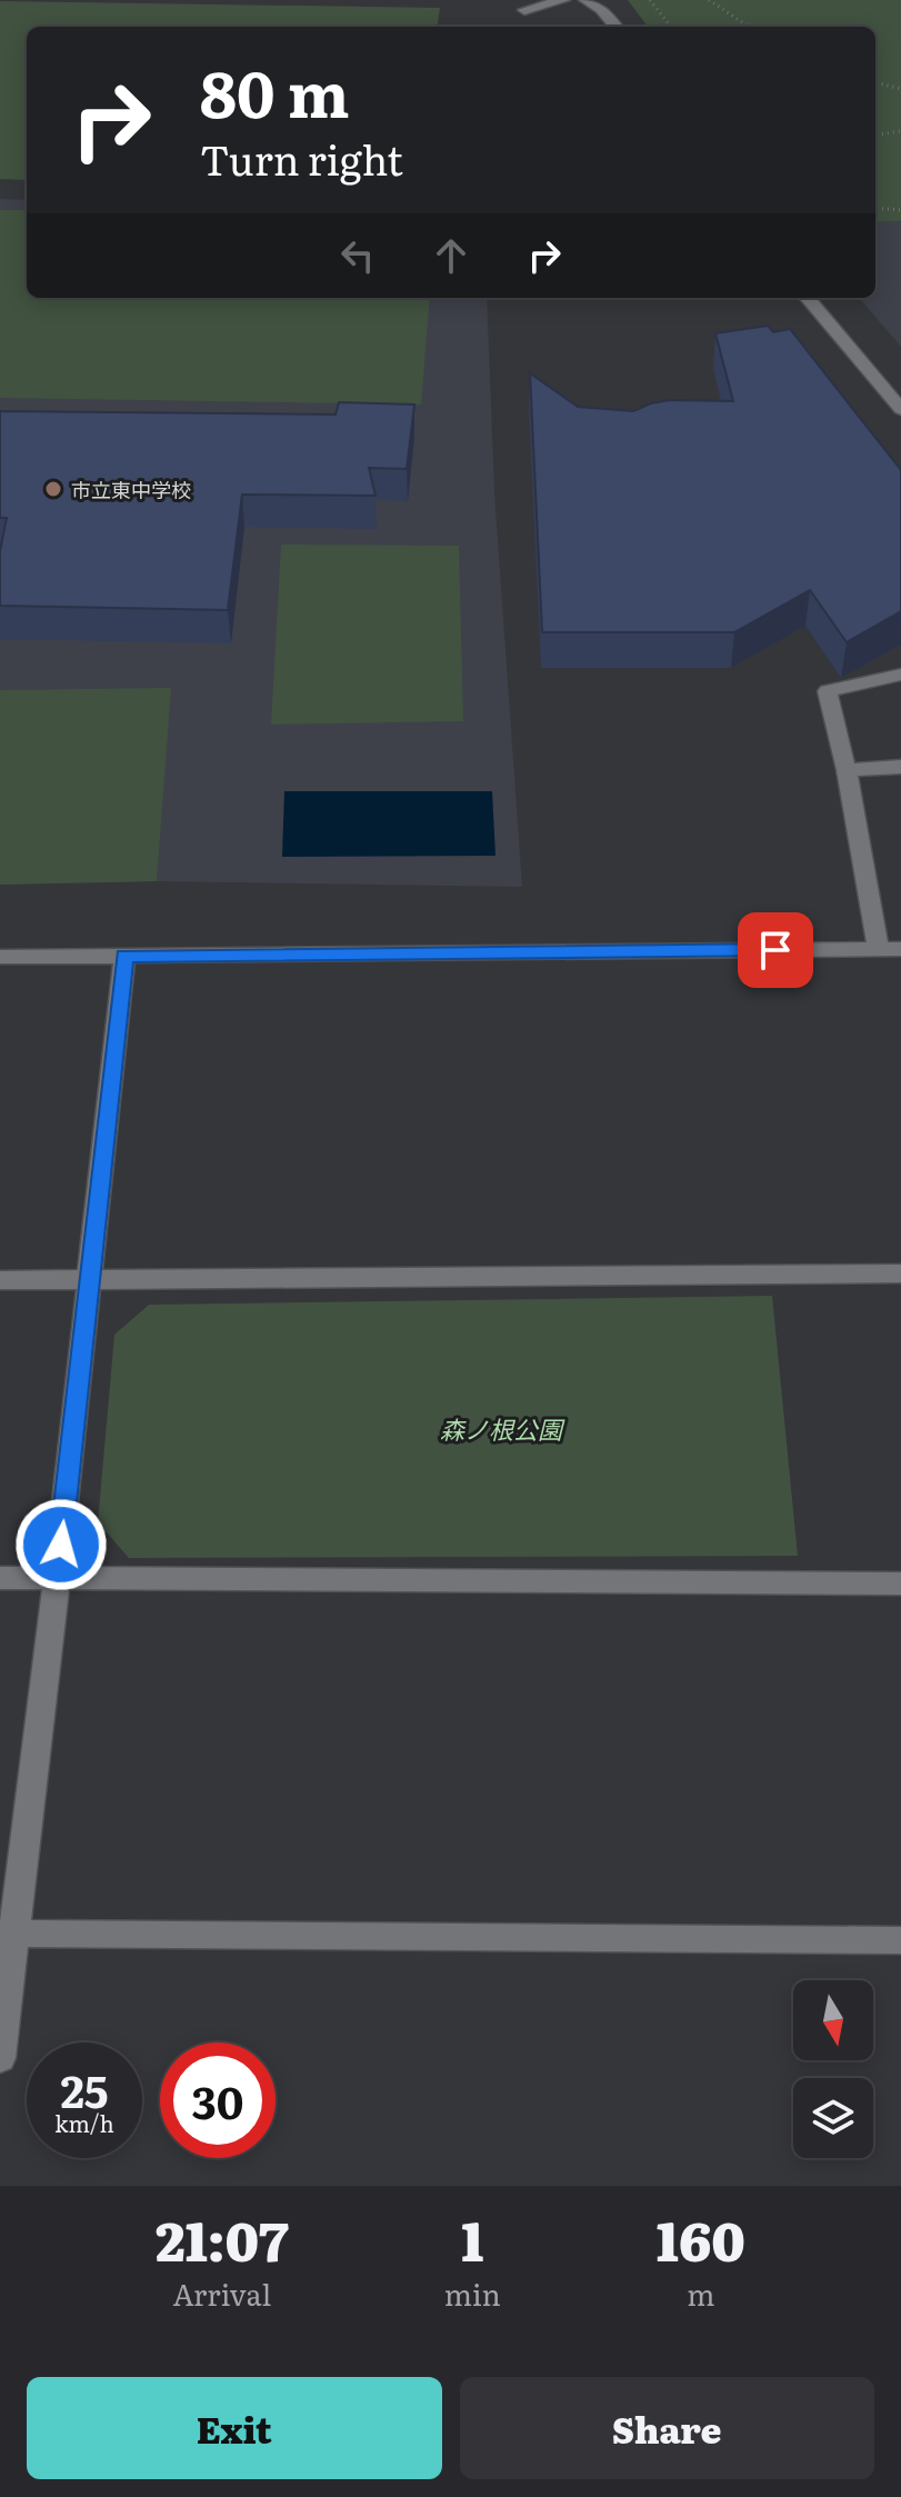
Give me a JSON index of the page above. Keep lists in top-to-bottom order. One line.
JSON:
{"parks":["森ノ根公園"],"places":["市立東中学校"],"north":"bottom","page":{"turn":["80 m","Turn right"],"speed":"25 km/h","limit":"30","eta":["21:07","Arrival","1","min","160","m"],"buttons":["Exit","Share"]}}
